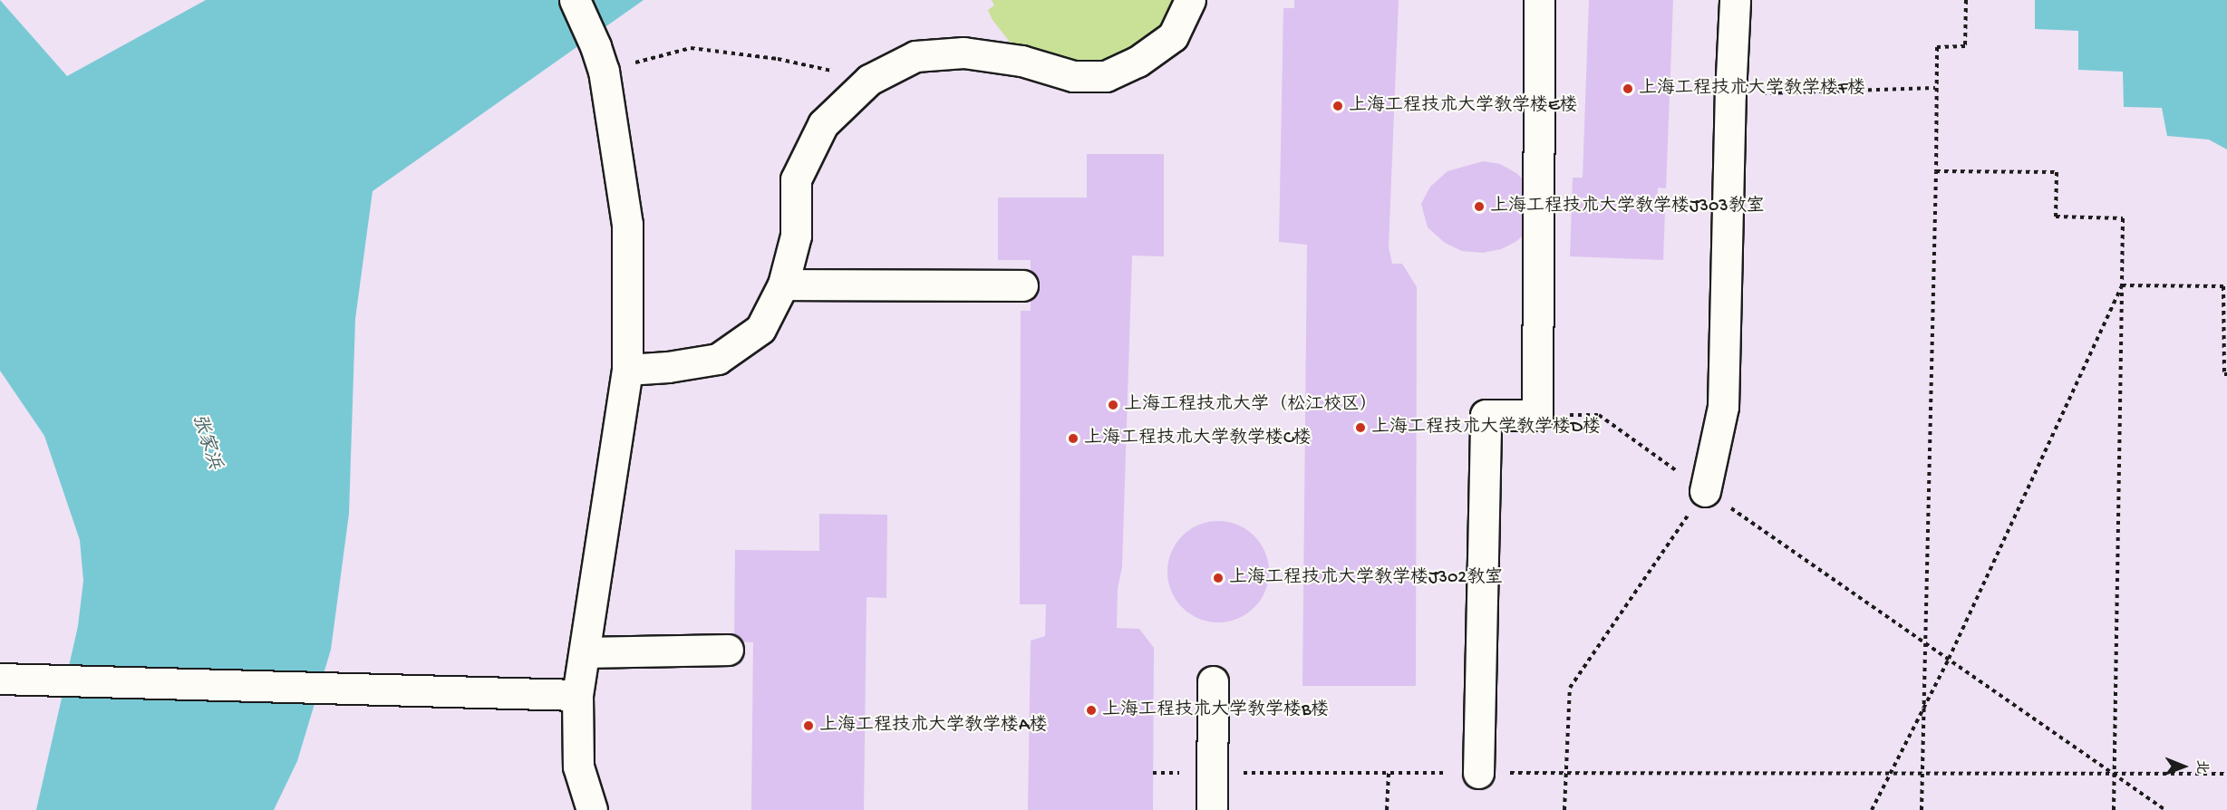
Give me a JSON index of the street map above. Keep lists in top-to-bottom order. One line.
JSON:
{"water":["张家浜"],"places":["上海工程技术大学教学楼F楼","上海工程技术大学教学楼E楼","上海工程技术大学教学楼J303教室","上海工程技术大学（松江校区）","上海工程技术大学教学楼D楼","上海工程技术大学教学楼C楼","上海工程技术大学教学楼J302教室","上海工程技术大学教学楼B楼","上海工程技术大学教学楼A楼"],"north":"right"}
